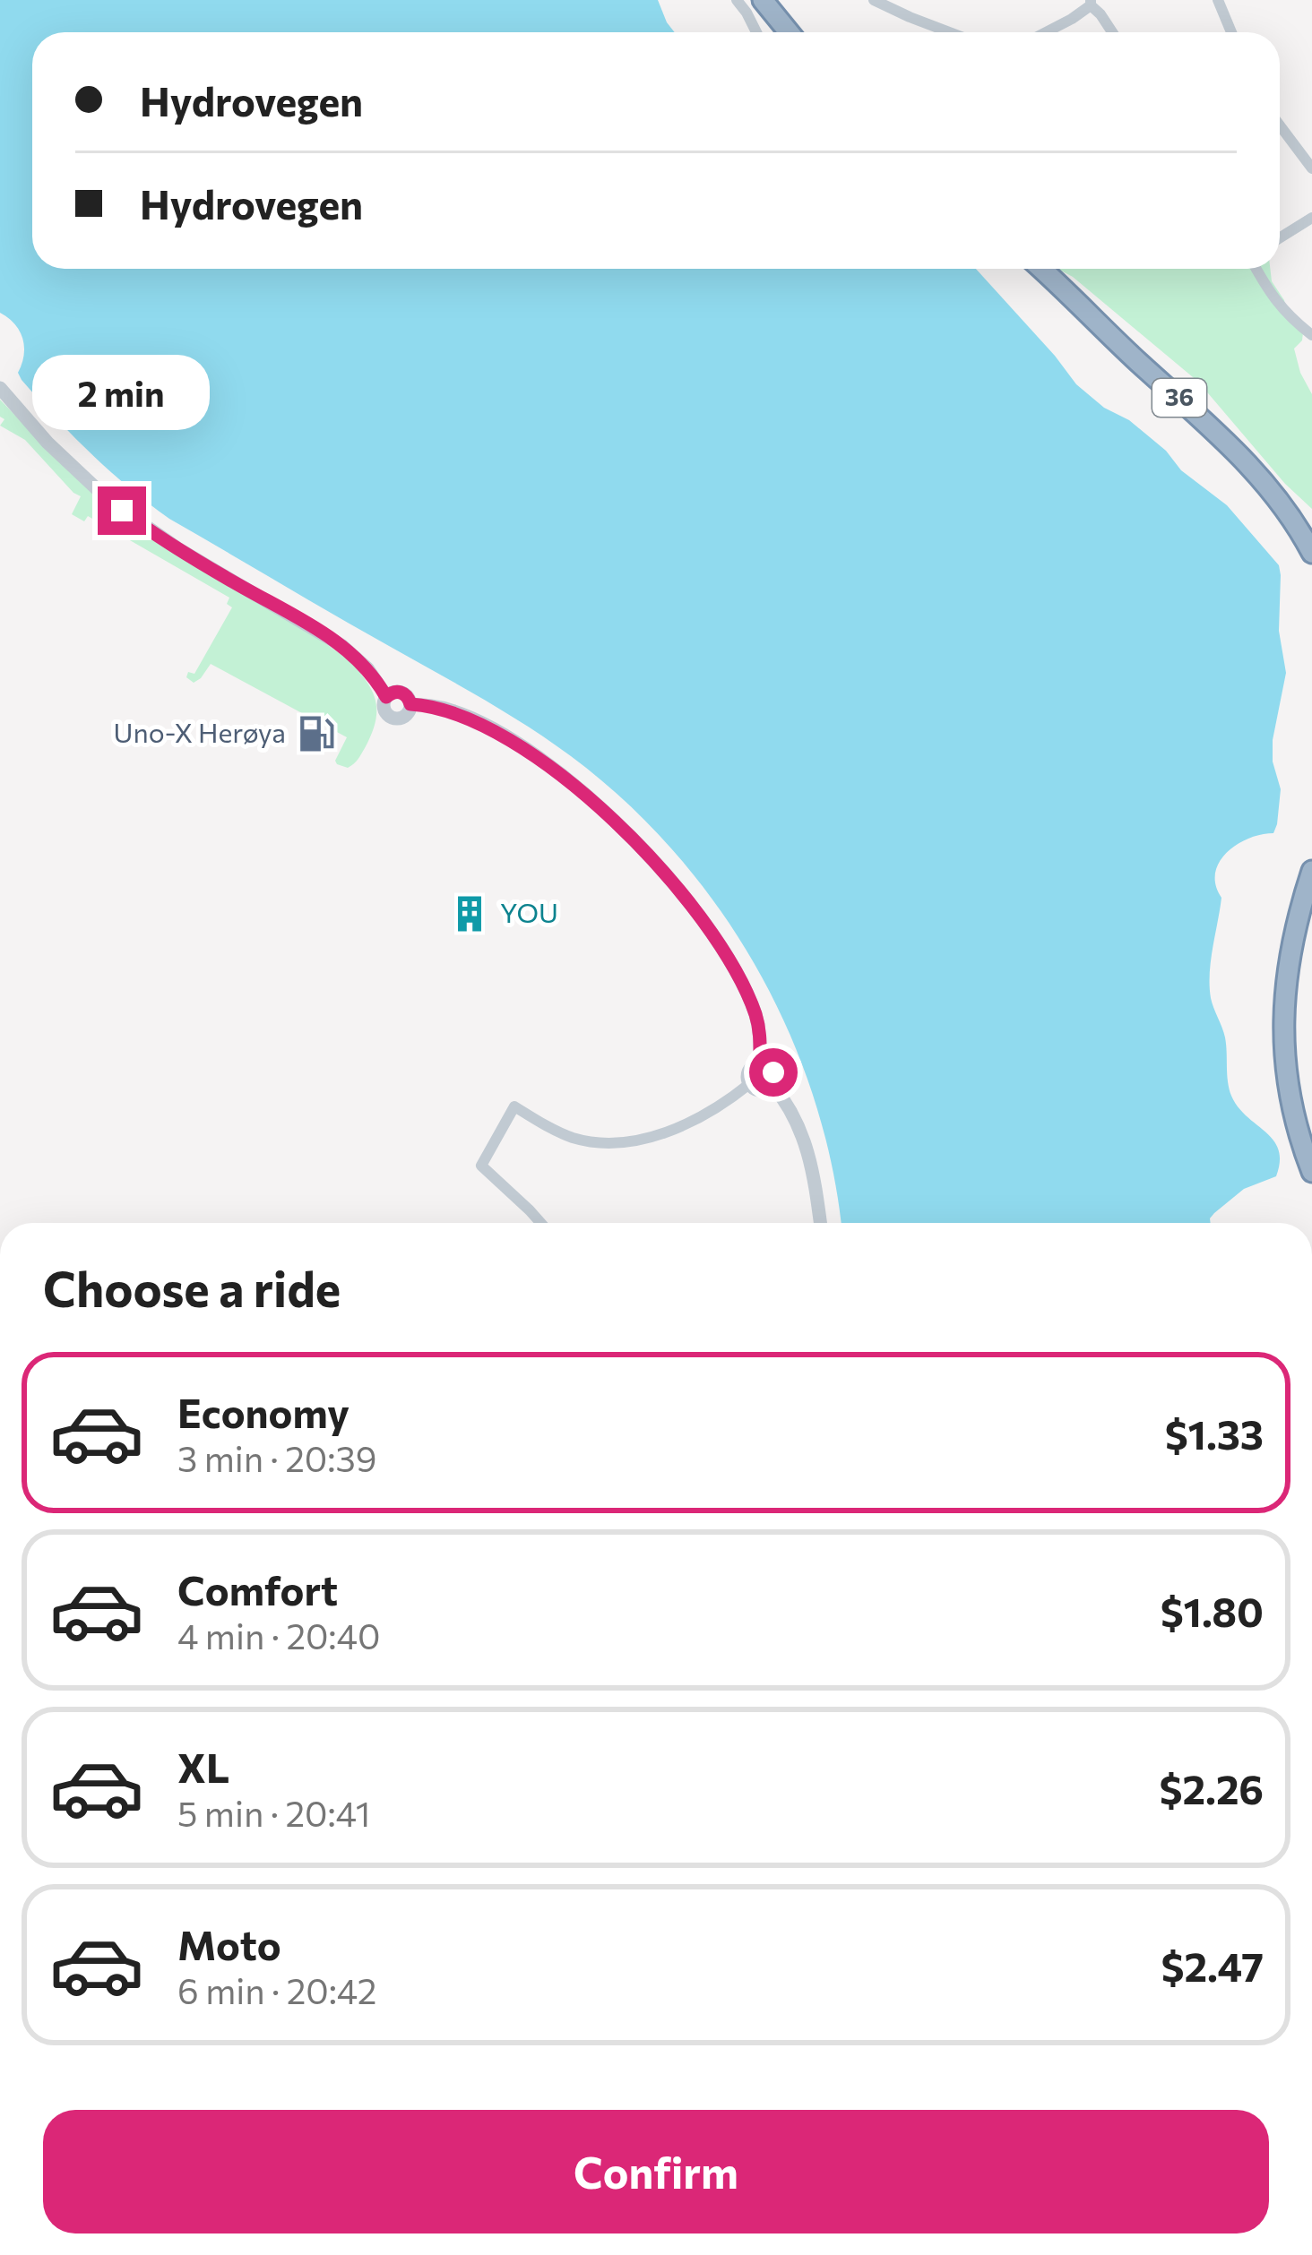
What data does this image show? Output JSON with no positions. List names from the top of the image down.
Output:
{
  "streets": {
    "highway": ["36"]
  },
  "places": {
    "fuel station": ["Uno-X Herøya"],
    "building": ["YOU"]
  },
  "page": {
    "banner": ["Hydrovegen", "Hydrovegen"],
    "bubble": "2 min",
    "heading": "Choose a ride",
    "list": [
      {
        "name": "Economy",
        "note": "3 min · 20:39",
        "value": "$1.33"
      },
      {
        "name": "Comfort",
        "note": "4 min · 20:40",
        "value": "$1.80"
      },
      {
        "name": "XL",
        "note": "5 min · 20:41",
        "value": "$2.26"
      },
      {
        "name": "Moto",
        "note": "6 min · 20:42",
        "value": "$2.47"
      }
    ],
    "buttons": "Confirm"
  }
}
